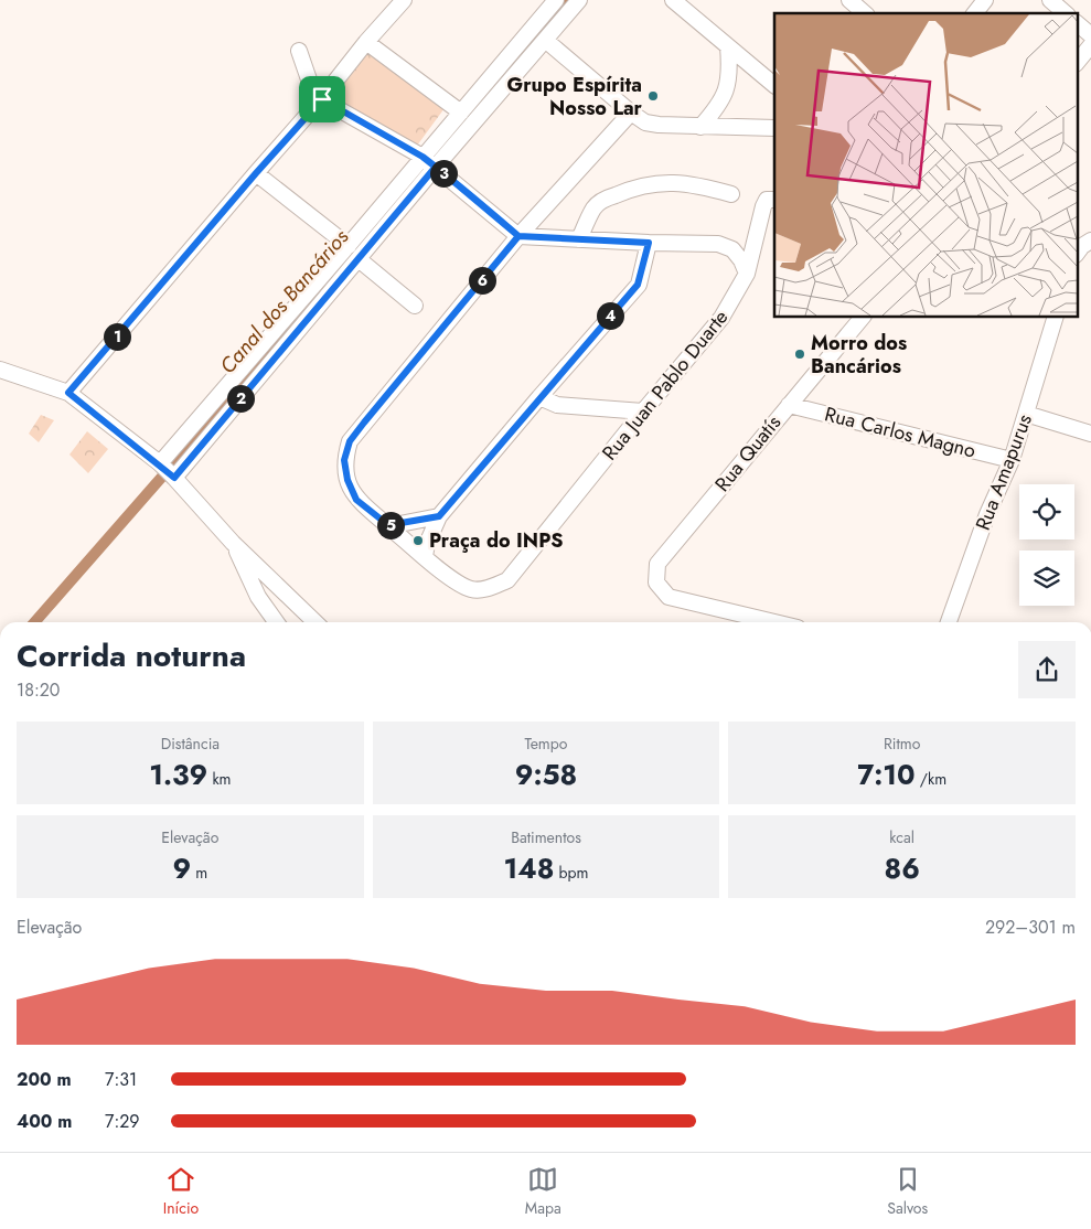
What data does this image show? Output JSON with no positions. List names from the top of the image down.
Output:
{
  "streets": {
    "street": [
      "Rua Juan Pablo Duarte",
      "Rua Carlos Magno",
      "Rua Quatís",
      "Rua Amapurus"
    ]
  },
  "crossings": [
    ["Rua Carlos Magno", "Rua Quatís"],
    ["Rua Carlos Magno", "Rua Amapurus"]
  ],
  "water": ["Canal dos Bancários"],
  "places": ["Grupo Espírita Nosso Lar", "Morro dos Bancários", "Praça do INPS"],
  "page": {
    "pins": [
      "3",
      "6",
      "4",
      "1",
      "2",
      "5"
    ],
    "heading": ["Corrida noturna", "18:20"],
    "stats": [
      ["Distância", "1.39 km"],
      ["Tempo", "9:58"],
      ["Ritmo", "7:10 /km"],
      ["Elevação", "9 m"],
      ["Batimentos", "148 bpm"],
      ["kcal", "86"]
    ],
    "chart": ["Elevação", "292–301 m"],
    "list": [
      {
        "name": "200 m",
        "note": "7:31"
      },
      {
        "name": "400 m",
        "note": "7:29"
      }
    ],
    "tabs": ["Início", "Mapa", "Salvos"]
  }
}
